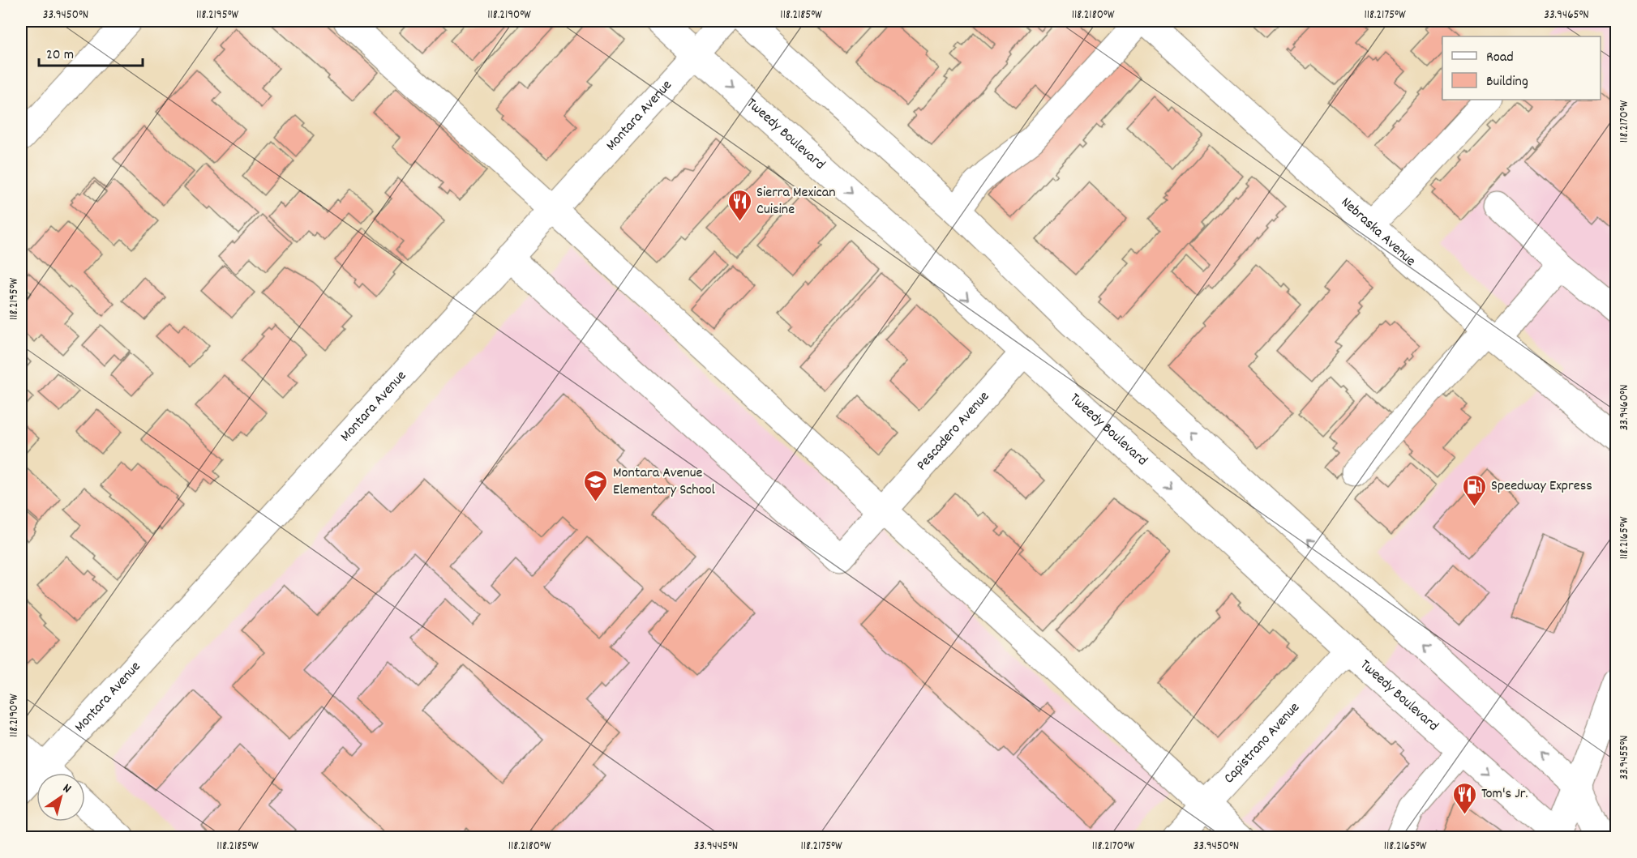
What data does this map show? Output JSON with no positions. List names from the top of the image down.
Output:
{
  "streets": {
    "main road": [
      "Montara Avenue",
      "Tweedy Boulevard",
      "Nebraska Avenue",
      "Pescadero Avenue",
      "Capistrano Avenue"
    ]
  },
  "crossings": [
    ["Montara Avenue", "Tweedy Boulevard"],
    ["Montara Avenue", "Pescadero Avenue"],
    ["Tweedy Boulevard", "Pescadero Avenue"],
    ["Tweedy Boulevard", "Capistrano Avenue"]
  ],
  "places": {
    "restaurant": ["Sierra Mexican Cuisine", "Tom's Jr."],
    "school or university": ["Montara Avenue Elementary School"],
    "fuel station": ["Speedway Express"]
  },
  "legend": ["Road", "Building"],
  "scale_bar": "20 m",
  "north": "top right",
  "coordinates": [
    "33.9450°N",
    "118.2195°W",
    "118.2190°W",
    "118.2185°W",
    "118.2180°W",
    "118.2175°W",
    "33.9465°N",
    "118.2170°W",
    "33.9460°N",
    "118.2165°W",
    "33.9455°N",
    "33.9445°N"
  ]
}
